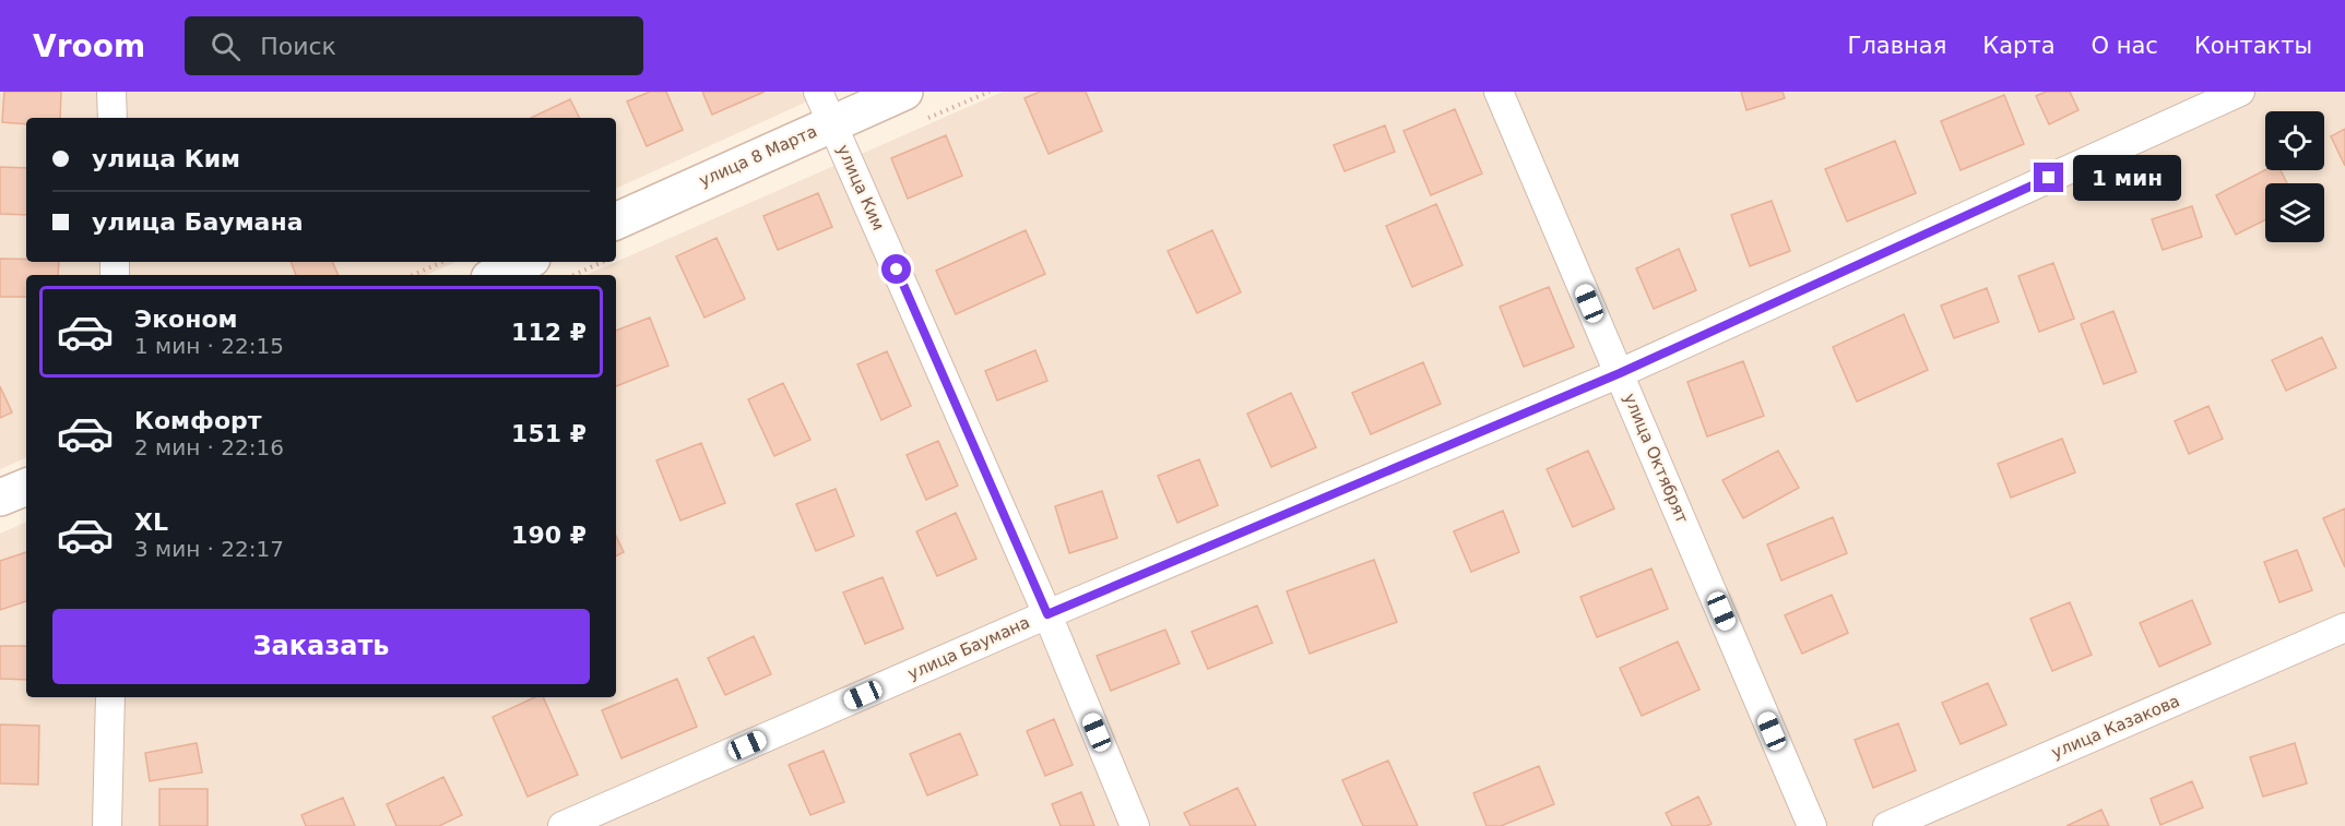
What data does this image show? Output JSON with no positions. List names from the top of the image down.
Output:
{
  "streets": {
    "main road": ["улица 8 Марта"],
    "street": [
      "улица Ким",
      "улица Октябрят",
      "улица Баумана",
      "улица Казакова"
    ]
  },
  "crossings": [
    ["улица 8 Марта", "улица Ким"],
    ["улица Ким", "улица Баумана"],
    ["улица Октябрят", "улица Баумана"]
  ],
  "page": {
    "header": "Vroom",
    "search": "Поиск",
    "nav": [
      "Главная",
      "Карта",
      "О нас",
      "Контакты"
    ],
    "banner": ["улица Ким", "улица Баумана"],
    "bubble": "1 мин",
    "list": [
      {
        "name": "Эконом",
        "note": "1 мин · 22:15",
        "value": "112 ₽"
      },
      {
        "name": "Комфорт",
        "note": "2 мин · 22:16",
        "value": "151 ₽"
      },
      {
        "name": "XL",
        "note": "3 мин · 22:17",
        "value": "190 ₽"
      }
    ],
    "buttons": "Заказать"
  }
}
